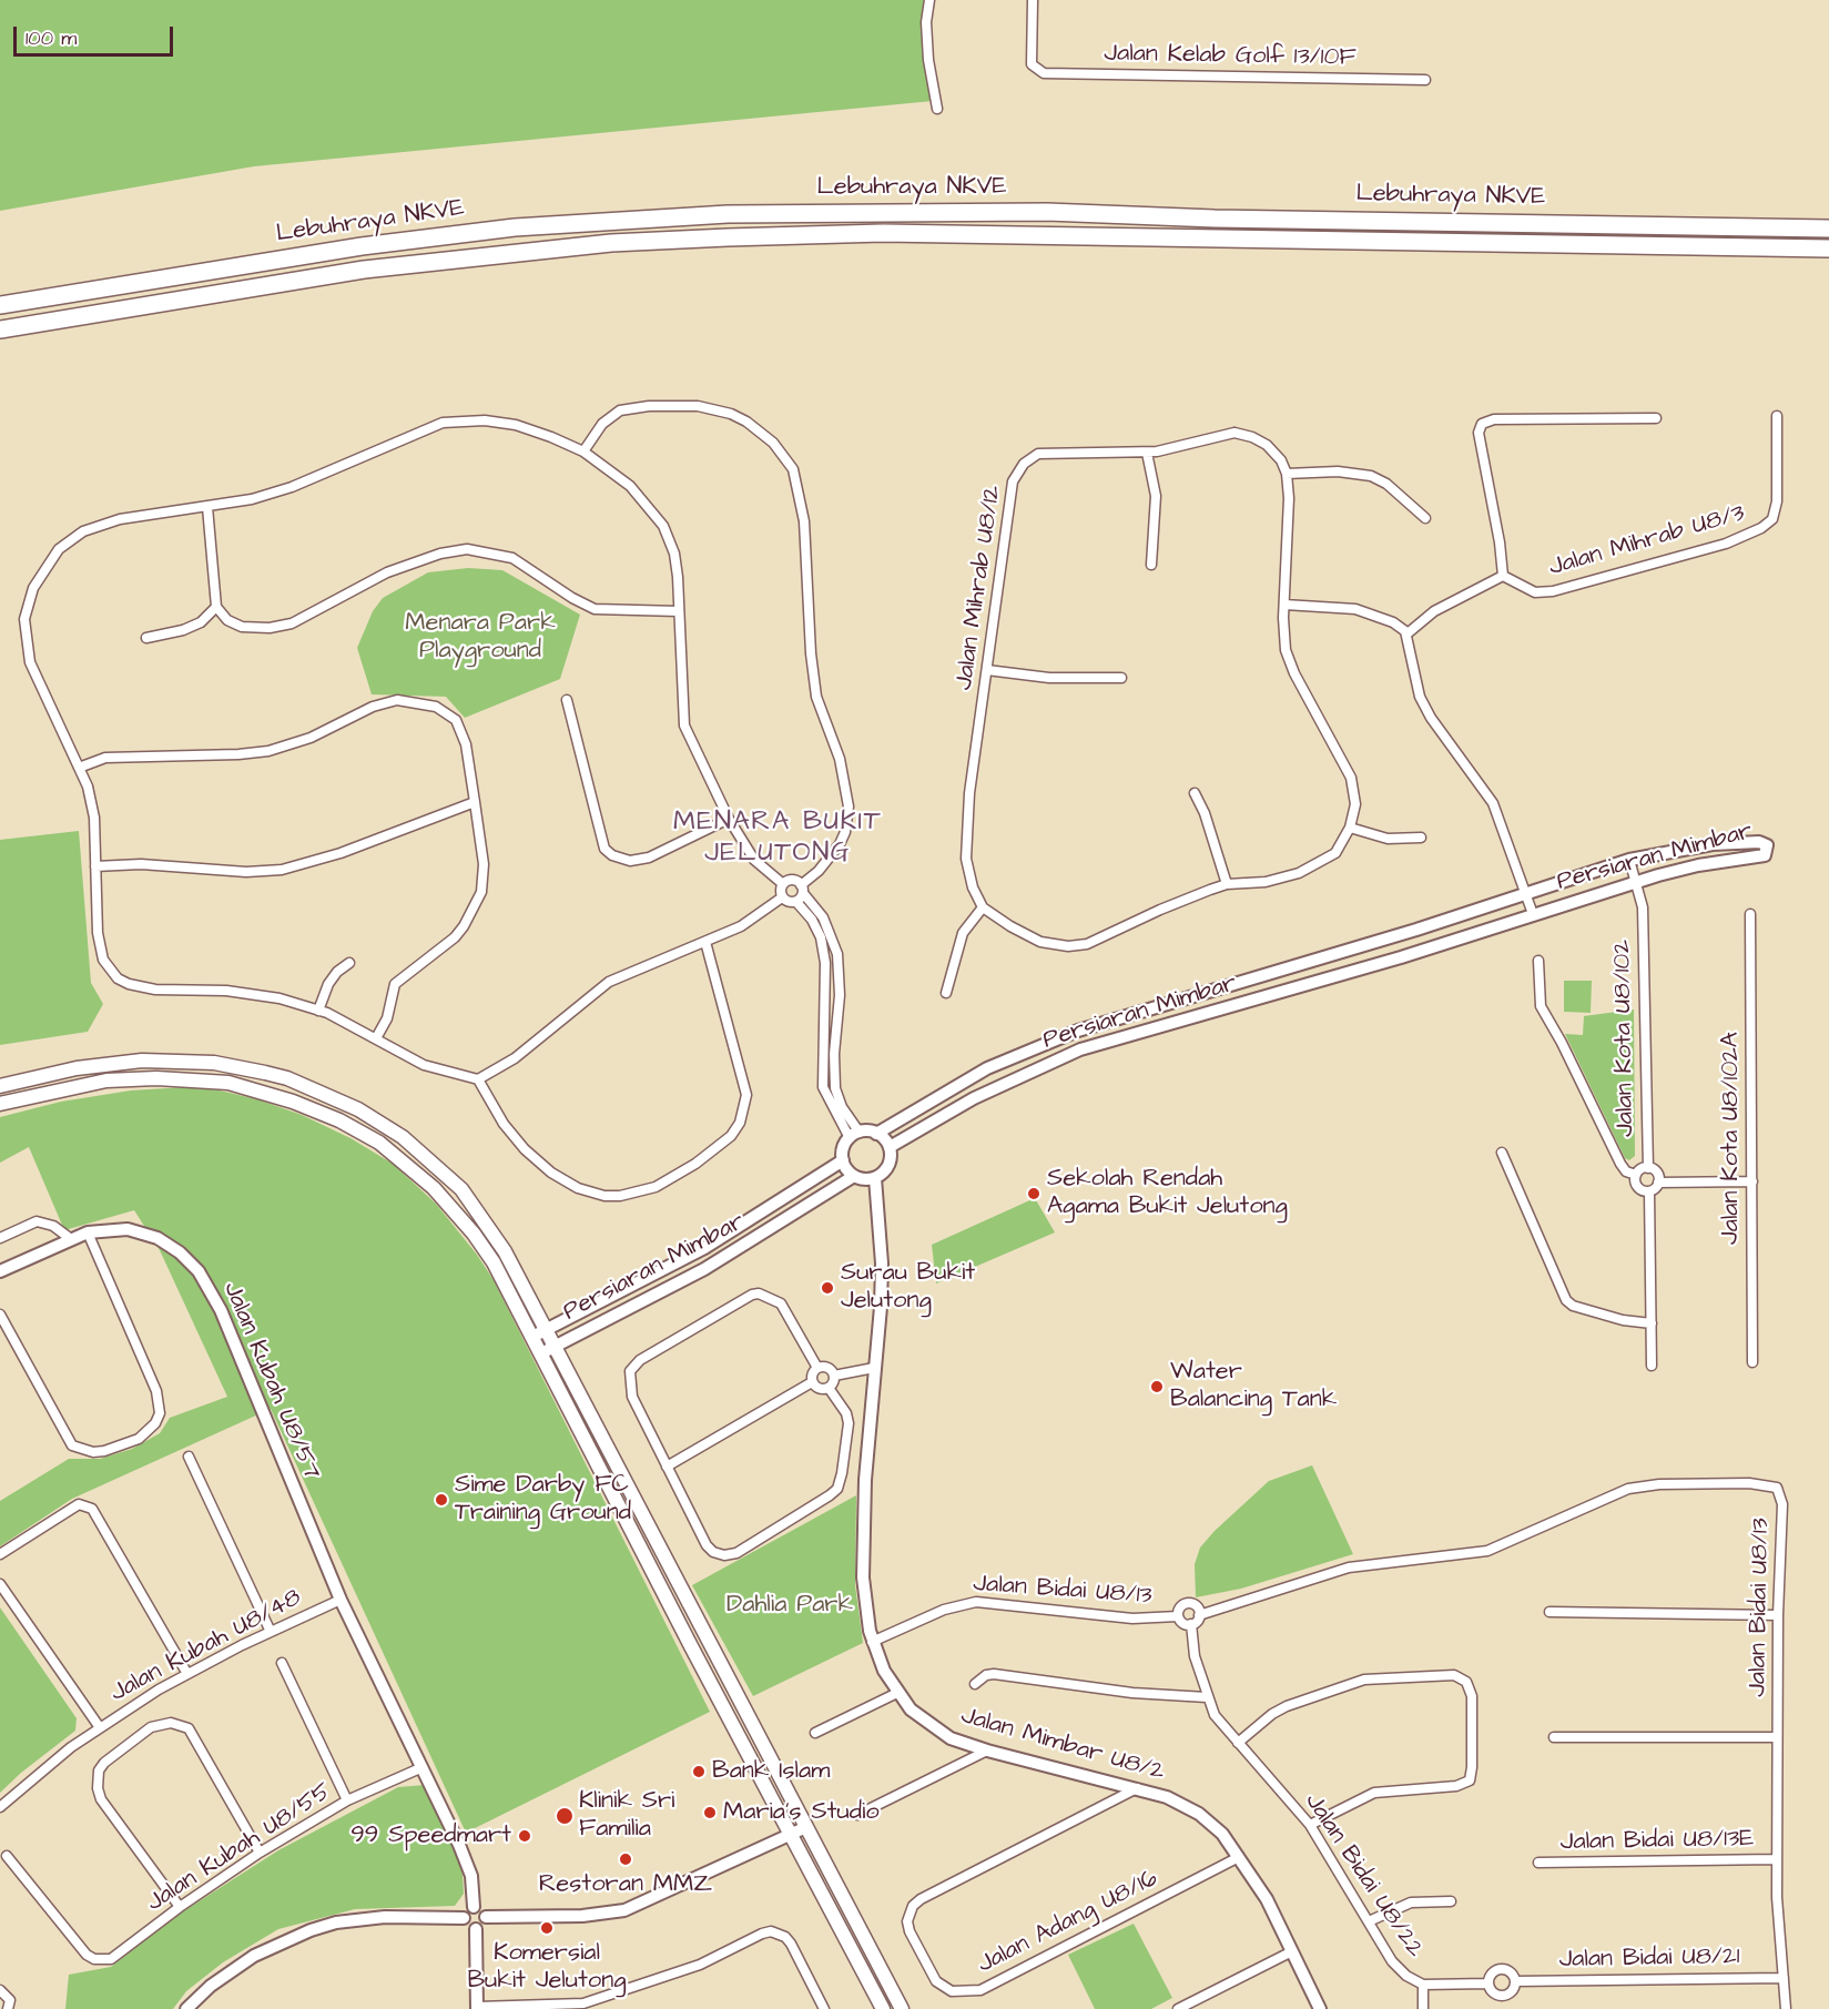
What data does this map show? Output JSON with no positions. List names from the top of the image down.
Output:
{
  "streets": {
    "highway": ["Lebuhraya NKVE"],
    "street": [
      "Jalan Kelab Golf 13/10F",
      "Jalan Mihrab U8/3",
      "Jalan Mihrab U8/12",
      "Persiaran Mimbar",
      "Jalan Kota U8/102",
      "Jalan Kota U8/102A",
      "Jalan Kubah U8/57",
      "Jalan Bidai U8/13",
      "Jalan Kubah U8/48",
      "Jalan Mimbar U8/2",
      "Jalan Bidai U8/13E",
      "Jalan Kubah U8/55",
      "Jalan Bidai U8/22",
      "Jalan Adang U8/16",
      "Jalan Bidai U8/21"
    ]
  },
  "crossings": [
    ["Persiaran Mimbar", "Jalan Kota U8/102"],
    ["Persiaran Mimbar", "Jalan Mimbar U8/2"],
    ["Jalan Kubah U8/57", "Jalan Kubah U8/48"],
    ["Jalan Kubah U8/57", "Jalan Kubah U8/55"],
    ["Jalan Bidai U8/13", "Jalan Mimbar U8/2"],
    ["Jalan Bidai U8/13", "Jalan Bidai U8/13E"],
    ["Jalan Bidai U8/13", "Jalan Bidai U8/22"],
    ["Jalan Bidai U8/13", "Jalan Bidai U8/21"],
    ["Jalan Mimbar U8/2", "Jalan Adang U8/16"],
    ["Jalan Bidai U8/22", "Jalan Bidai U8/21"]
  ],
  "districts": ["MENARA BUKIT JELUTONG"],
  "parks": ["Menara Park Playground", "Dahlia Park"],
  "places": [
    "Sekolah Rendah Agama Bukit Jelutong",
    "Surau Bukit Jelutong",
    "Water Balancing Tank",
    "Sime Darby FC Training Ground",
    "Bank Islam",
    "Maria's Studio",
    "Klinik Sri Familia",
    "99 Speedmart",
    "Restoran MMZ",
    "Komersial Bukit Jelutong"
  ],
  "scale_bar": "100 m"
}
